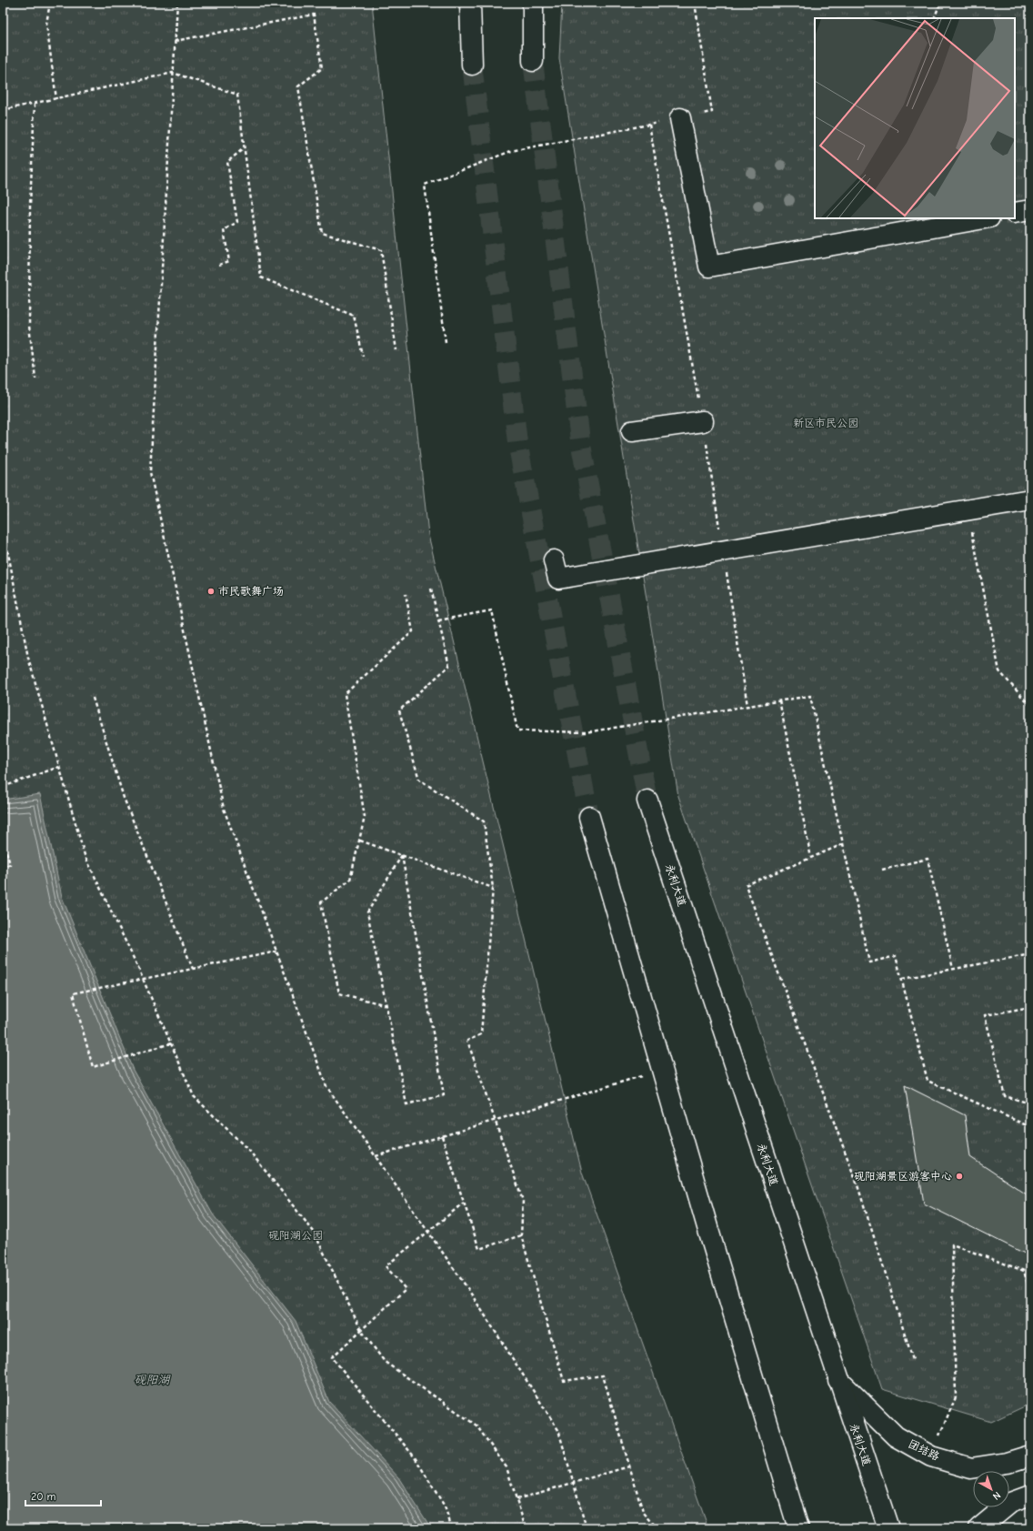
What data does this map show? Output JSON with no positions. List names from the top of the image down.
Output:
{
  "streets": {
    "main road": ["永利大道", "团结路"]
  },
  "crossings": [
    ["永利大道", "团结路"]
  ],
  "water": ["砚阳湖"],
  "parks": ["新区市民公园", "砚阳湖公园"],
  "places": ["市民歌舞广场", "砚阳湖景区游客中心"],
  "scale_bar": "20 m",
  "north": "bottom right"
}
